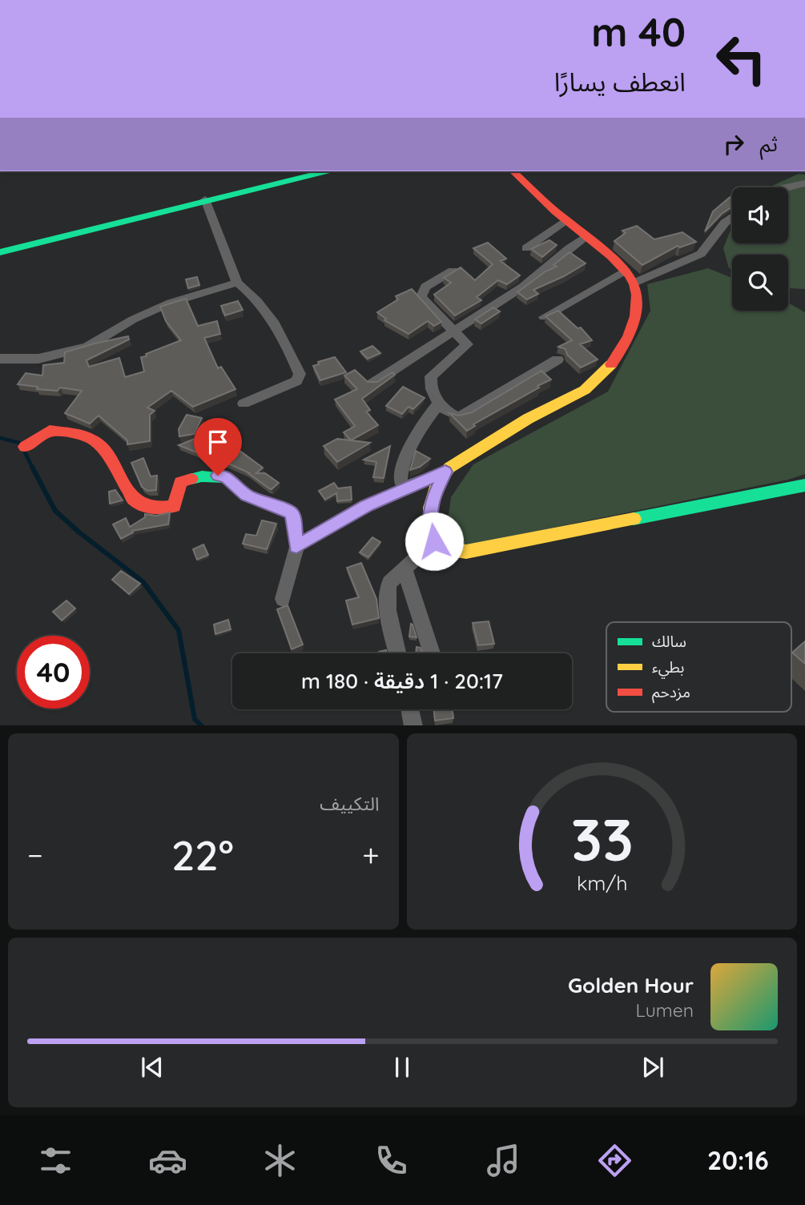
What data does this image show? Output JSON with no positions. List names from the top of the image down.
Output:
{
  "legend": ["سالك", "بطيء", "مزدحم"],
  "page": {
    "turn": ["40 m", "انعطف يسارًا"],
    "then": "ثم",
    "limit": "40",
    "trip": "20:17 · 1 دقيقة · 180 m",
    "tile": "التكييف",
    "heat": ["−", "22°", "+"],
    "song": ["Golden Hour", "Lumen"],
    "tabs": "20:16",
    "gauge": ["33", "km/h"]
  }
}
